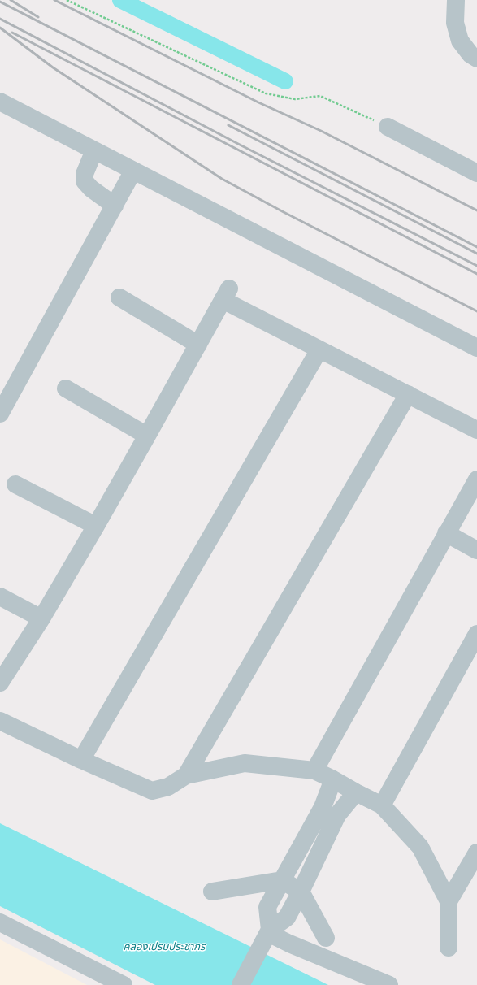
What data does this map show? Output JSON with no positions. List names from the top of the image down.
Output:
{
  "water": ["คลองเปรมประชากร"]
}
